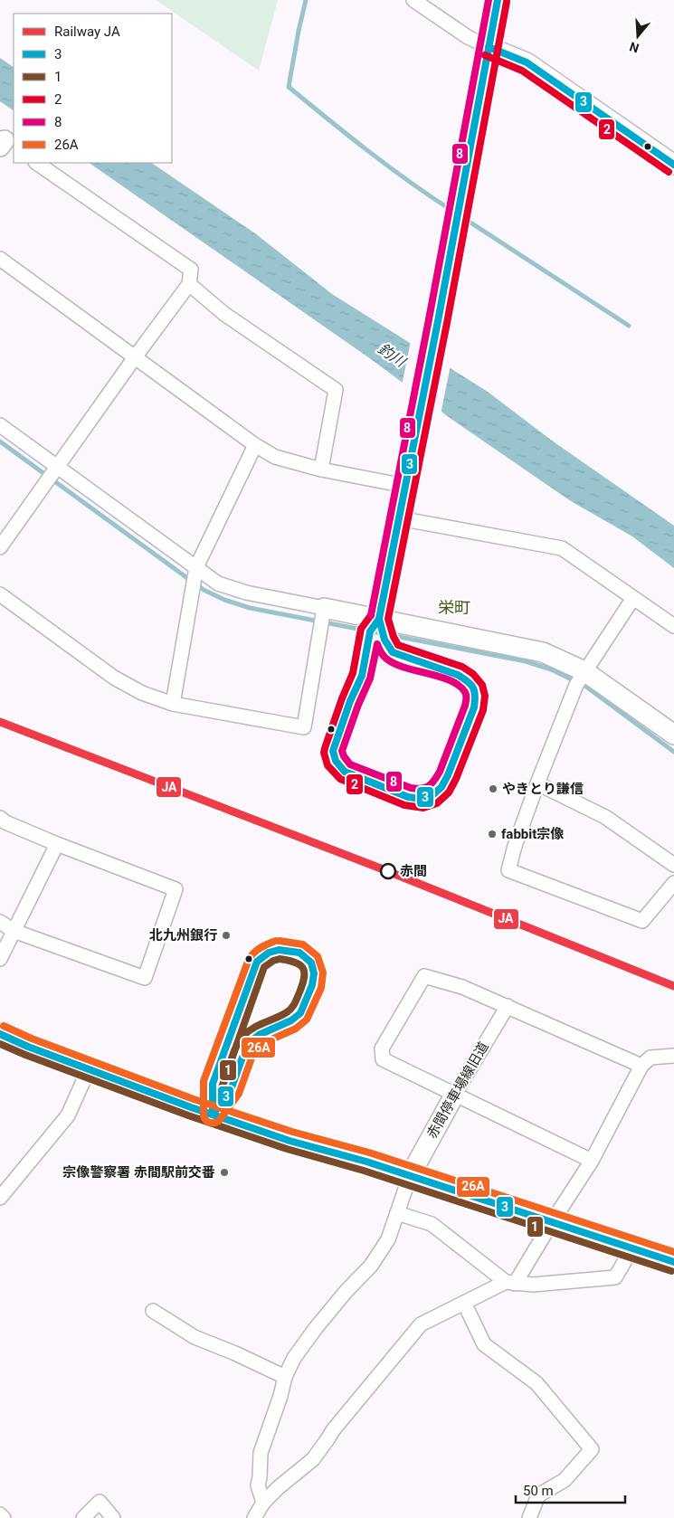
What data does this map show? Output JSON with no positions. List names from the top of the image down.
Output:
{
  "streets": {
    "street": ["赤間停車場線旧道"]
  },
  "districts": ["栄町"],
  "water": ["釣川"],
  "places": [
    "やきとり謙信",
    "fabbit宗像",
    "赤間",
    "北九州銀行",
    "宗像警察署 赤間駅前交番"
  ],
  "lines": [
    "transit line 3",
    "transit line 8",
    "transit line 2",
    "rail line JA",
    "transit line 26A",
    "transit line 1"
  ],
  "legend": [
    "Railway JA",
    "3",
    "1",
    "2",
    "8",
    "26A"
  ],
  "scale_bar": "50 m",
  "north": "bottom"
}
